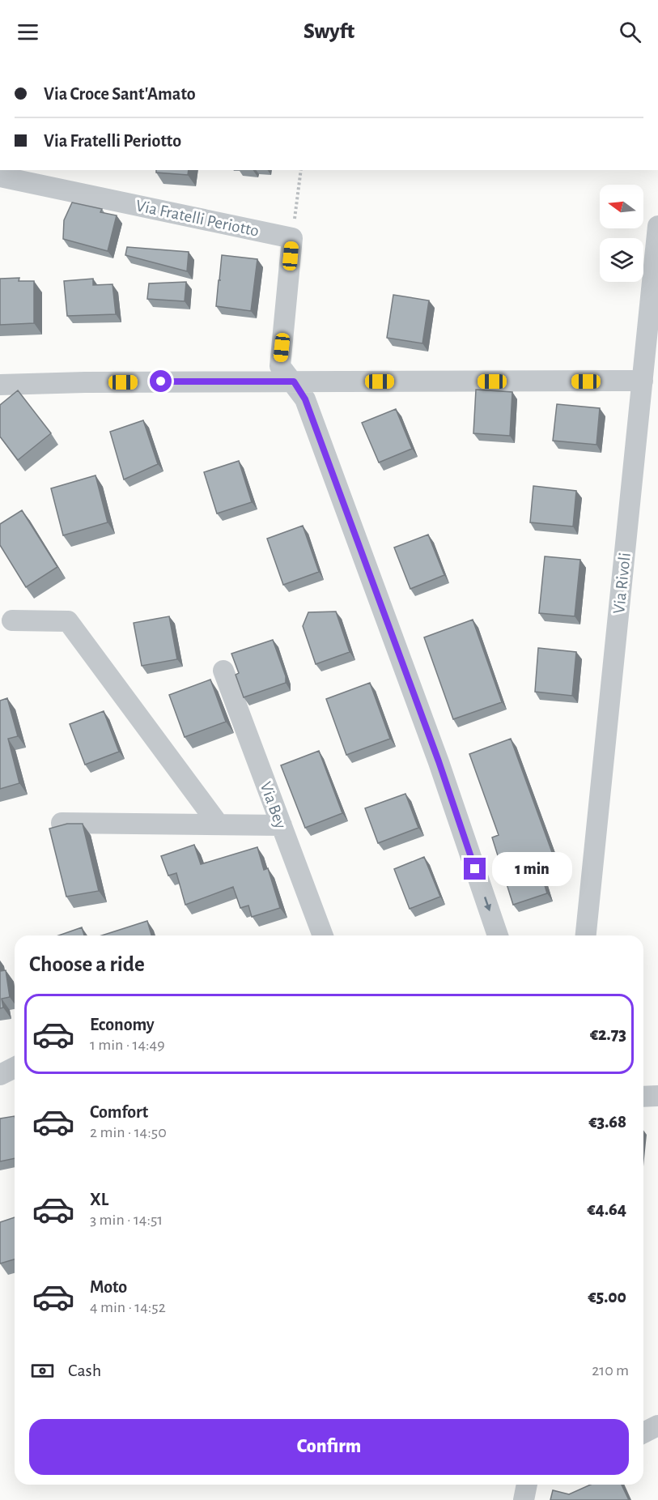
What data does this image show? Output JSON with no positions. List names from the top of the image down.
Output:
{
  "streets": {
    "street": ["Via Fratelli Periotto", "Via Rivoli", "Via Bey"]
  },
  "one_way": ["Via Fratelli Periotto"],
  "north": "left",
  "page": {
    "header": "Swyft",
    "banner": ["Via Croce Sant'Amato", "Via Fratelli Periotto"],
    "bubble": "1 min",
    "heading": "Choose a ride",
    "list": [
      {
        "name": "Economy",
        "note": "1 min · 14:49",
        "value": "€2.73"
      },
      {
        "name": "Comfort",
        "note": "2 min · 14:50",
        "value": "€3.68"
      },
      {
        "name": "XL",
        "note": "3 min · 14:51",
        "value": "€4.64"
      },
      {
        "name": "Moto",
        "note": "4 min · 14:52",
        "value": "€5.00"
      }
    ],
    "pay": ["Cash", "210 m"],
    "buttons": "Confirm"
  }
}
